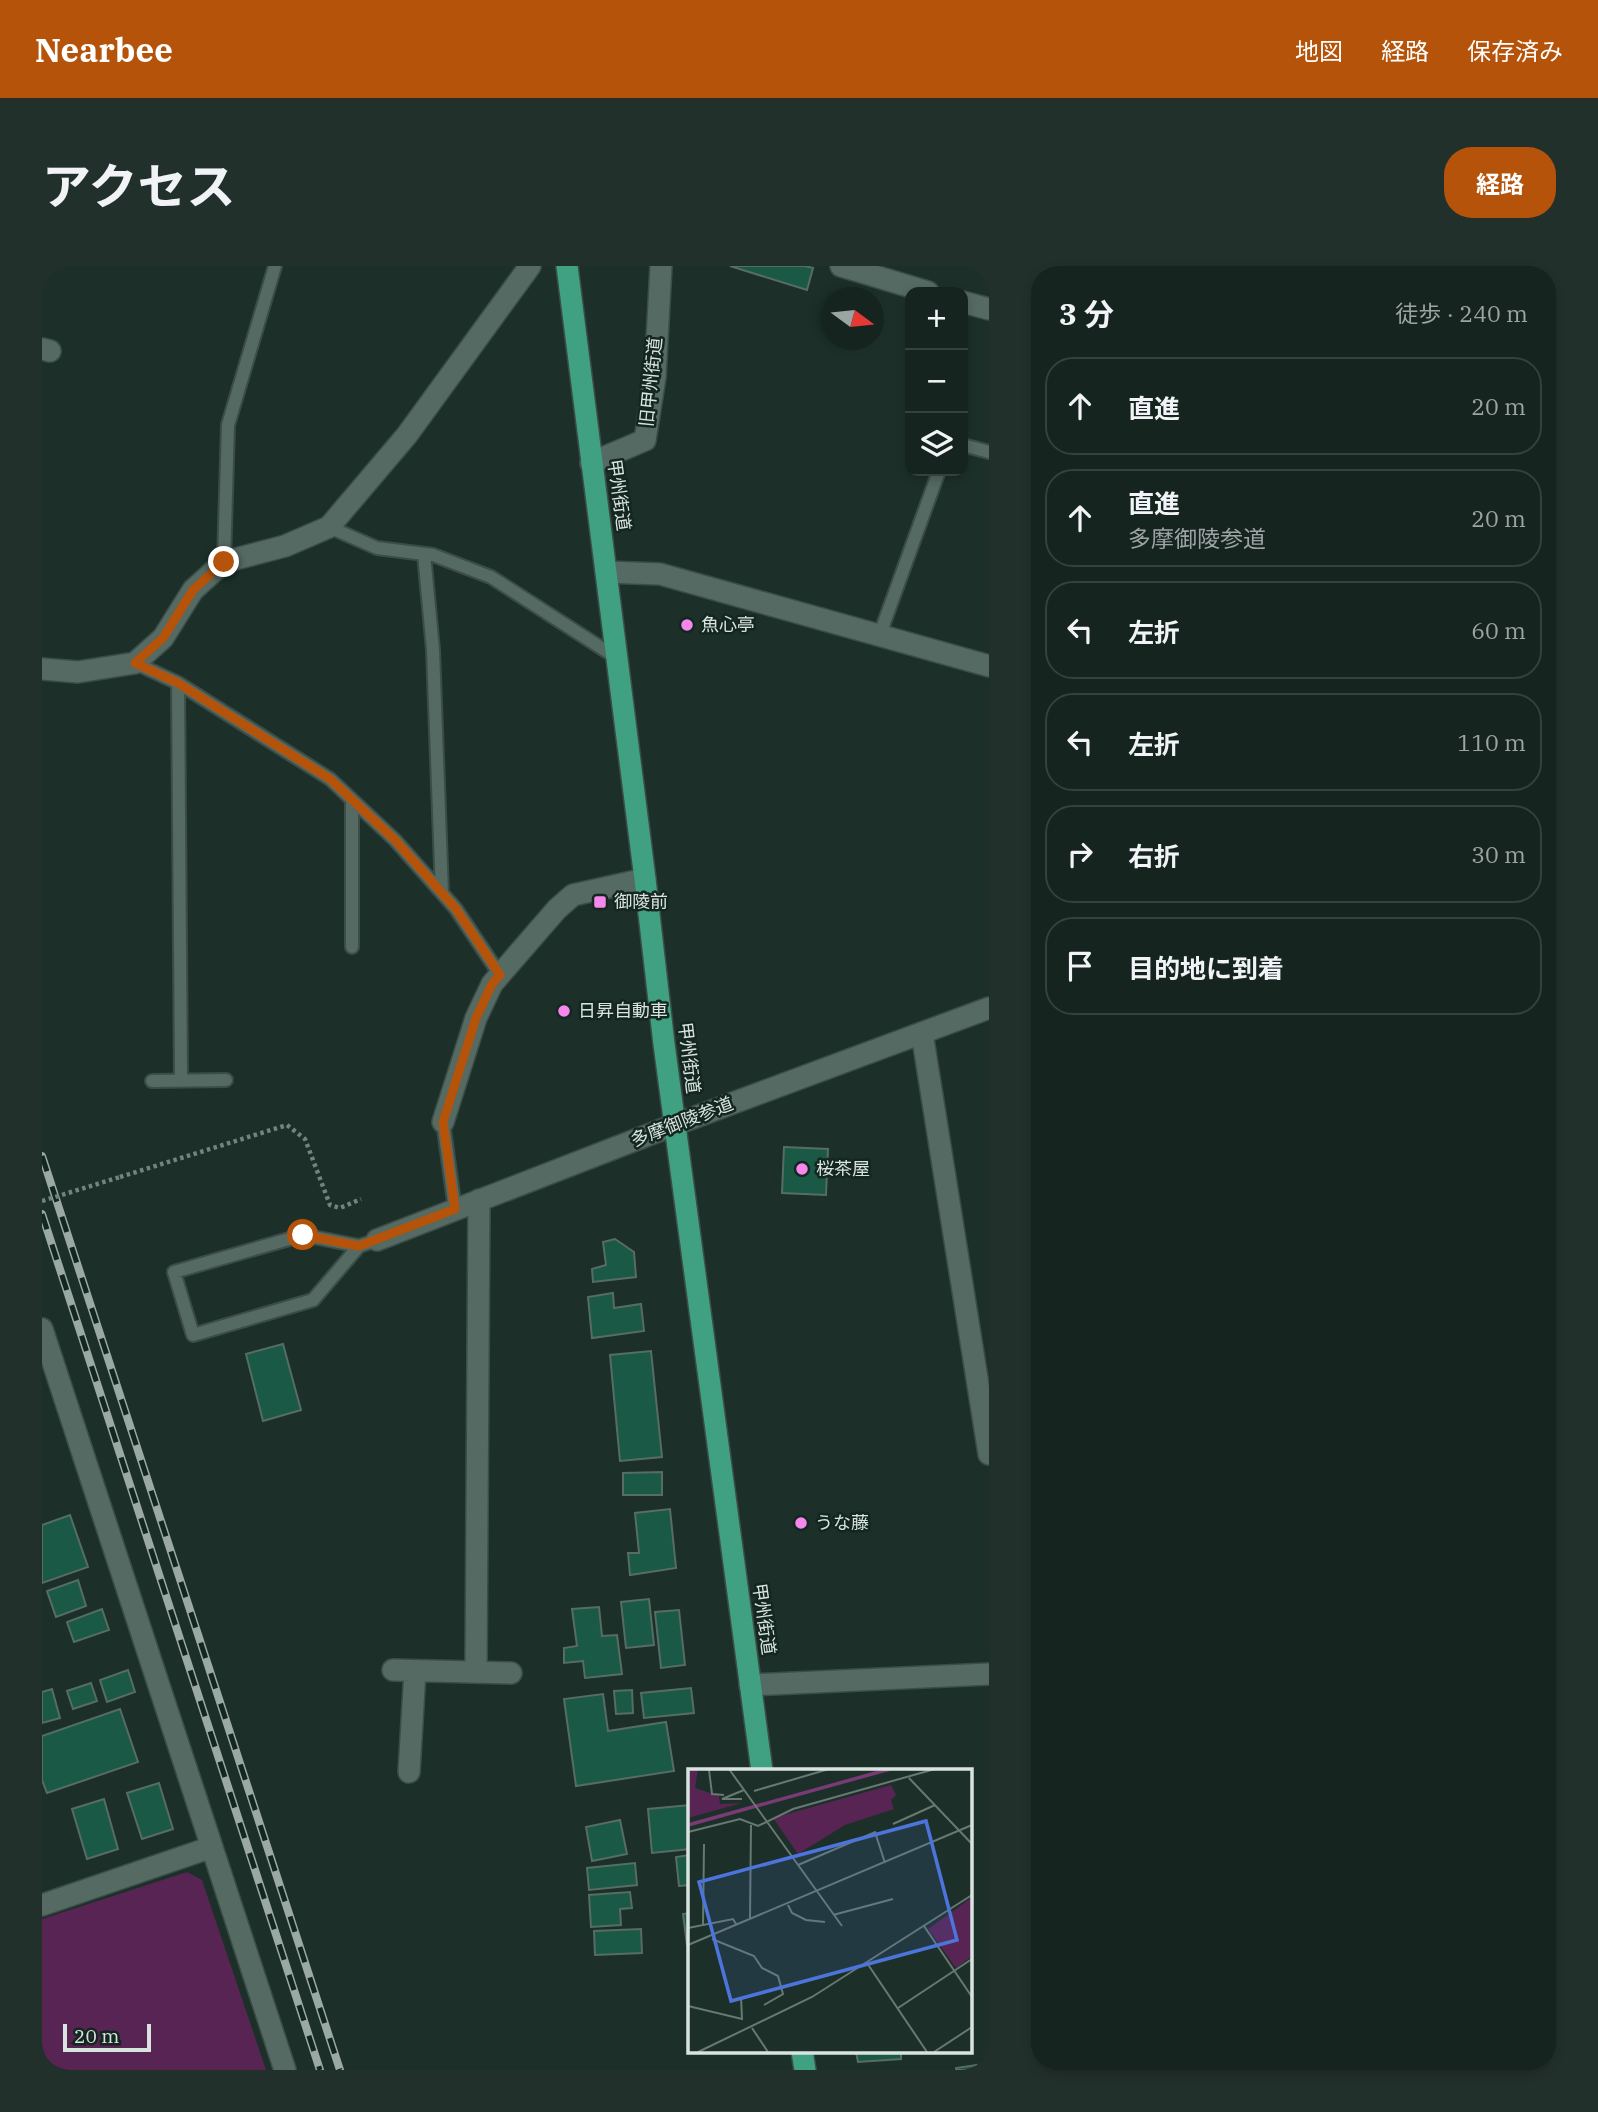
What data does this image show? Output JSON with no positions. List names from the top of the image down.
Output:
{
  "streets": {
    "highway": ["甲州街道"],
    "street": ["旧甲州街道", "多摩御陵参道"]
  },
  "crossings": [
    ["旧甲州街道", "甲州街道"],
    ["甲州街道", "多摩御陵参道"]
  ],
  "places": {
    "other": [
      "魚心亭",
      "日昇自動車",
      "桜茶屋",
      "うな藤"
    ],
    "transit": ["御陵前"]
  },
  "scale_bar": "20 m",
  "north": "right",
  "page": {
    "header": "Nearbee",
    "nav": ["地図", "経路", "保存済み"],
    "title": "アクセス",
    "buttons": "経路",
    "heading": ["3 分", "徒歩 · 240 m"],
    "map_buttons": ["+", "−"],
    "list": [
      ["直進", "20 m"],
      ["直進", "多摩御陵参道", "20 m"],
      ["左折", "60 m"],
      ["左折", "110 m"],
      ["右折", "30 m"],
      "目的地に到着"
    ],
    "scale": "20 m"
  }
}
